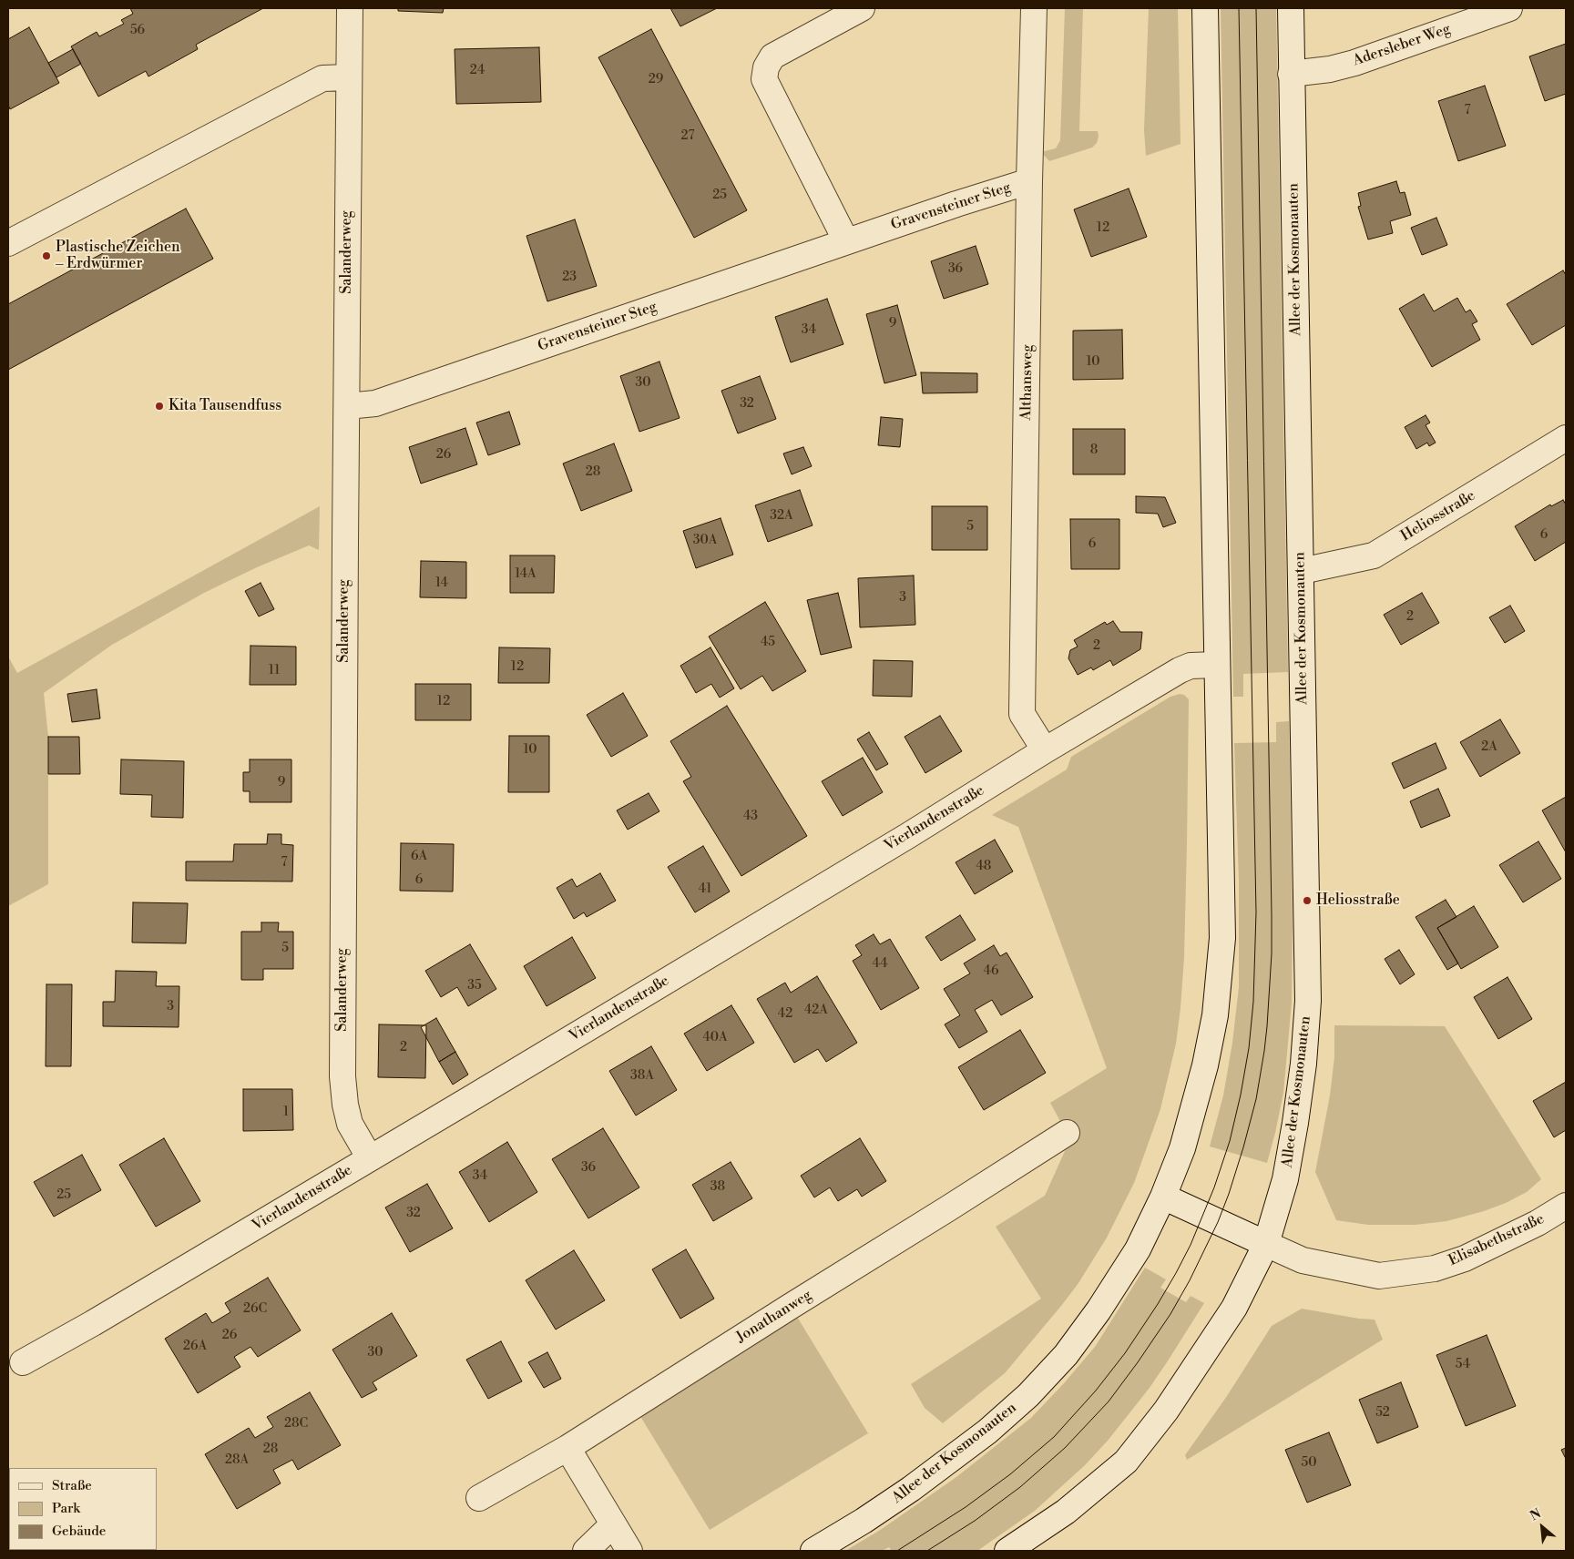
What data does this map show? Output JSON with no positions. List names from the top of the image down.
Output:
{
  "streets": {
    "street": [
      "Adersleber Weg",
      "Gravensteiner Steg",
      "Salanderweg",
      "Allee der Kosmonauten",
      "Althansweg",
      "Heliosstraße",
      "Vierlandenstraße",
      "Elisabethstraße",
      "Jonathanweg"
    ]
  },
  "crossings": [
    ["Adersleber Weg", "Allee der Kosmonauten"],
    ["Gravensteiner Steg", "Salanderweg"],
    ["Gravensteiner Steg", "Althansweg"],
    ["Salanderweg", "Vierlandenstraße"],
    ["Allee der Kosmonauten", "Heliosstraße"],
    ["Allee der Kosmonauten", "Vierlandenstraße"],
    ["Allee der Kosmonauten", "Elisabethstraße"],
    ["Althansweg", "Vierlandenstraße"]
  ],
  "places": ["Plastische Zeichen – Erdwürmer", "Kita Tausendfuss", "Heliosstraße"],
  "house_numbers": [
    "56",
    "24",
    "29",
    "7",
    "27",
    "25",
    "12",
    "36",
    "23",
    "9",
    "34",
    "10",
    "30",
    "32",
    "8",
    "26",
    "28",
    "32A",
    "5",
    "6",
    "30A",
    "6",
    "14A",
    "14",
    "3",
    "2",
    "45",
    "2",
    "12",
    "11",
    "12",
    "2A",
    "10",
    "9",
    "43",
    "6A",
    "7",
    "48",
    "6",
    "41",
    "5",
    "44",
    "46",
    "35",
    "3",
    "42A",
    "42",
    "40A",
    "2",
    "38A",
    "1",
    "36",
    "34",
    "38",
    "25",
    "32",
    "26C",
    "26",
    "26A",
    "30",
    "54",
    "52",
    "28C",
    "28",
    "28A",
    "50"
  ],
  "legend": ["Straße", "Park", "Gebäude"],
  "north": "top left"
}
